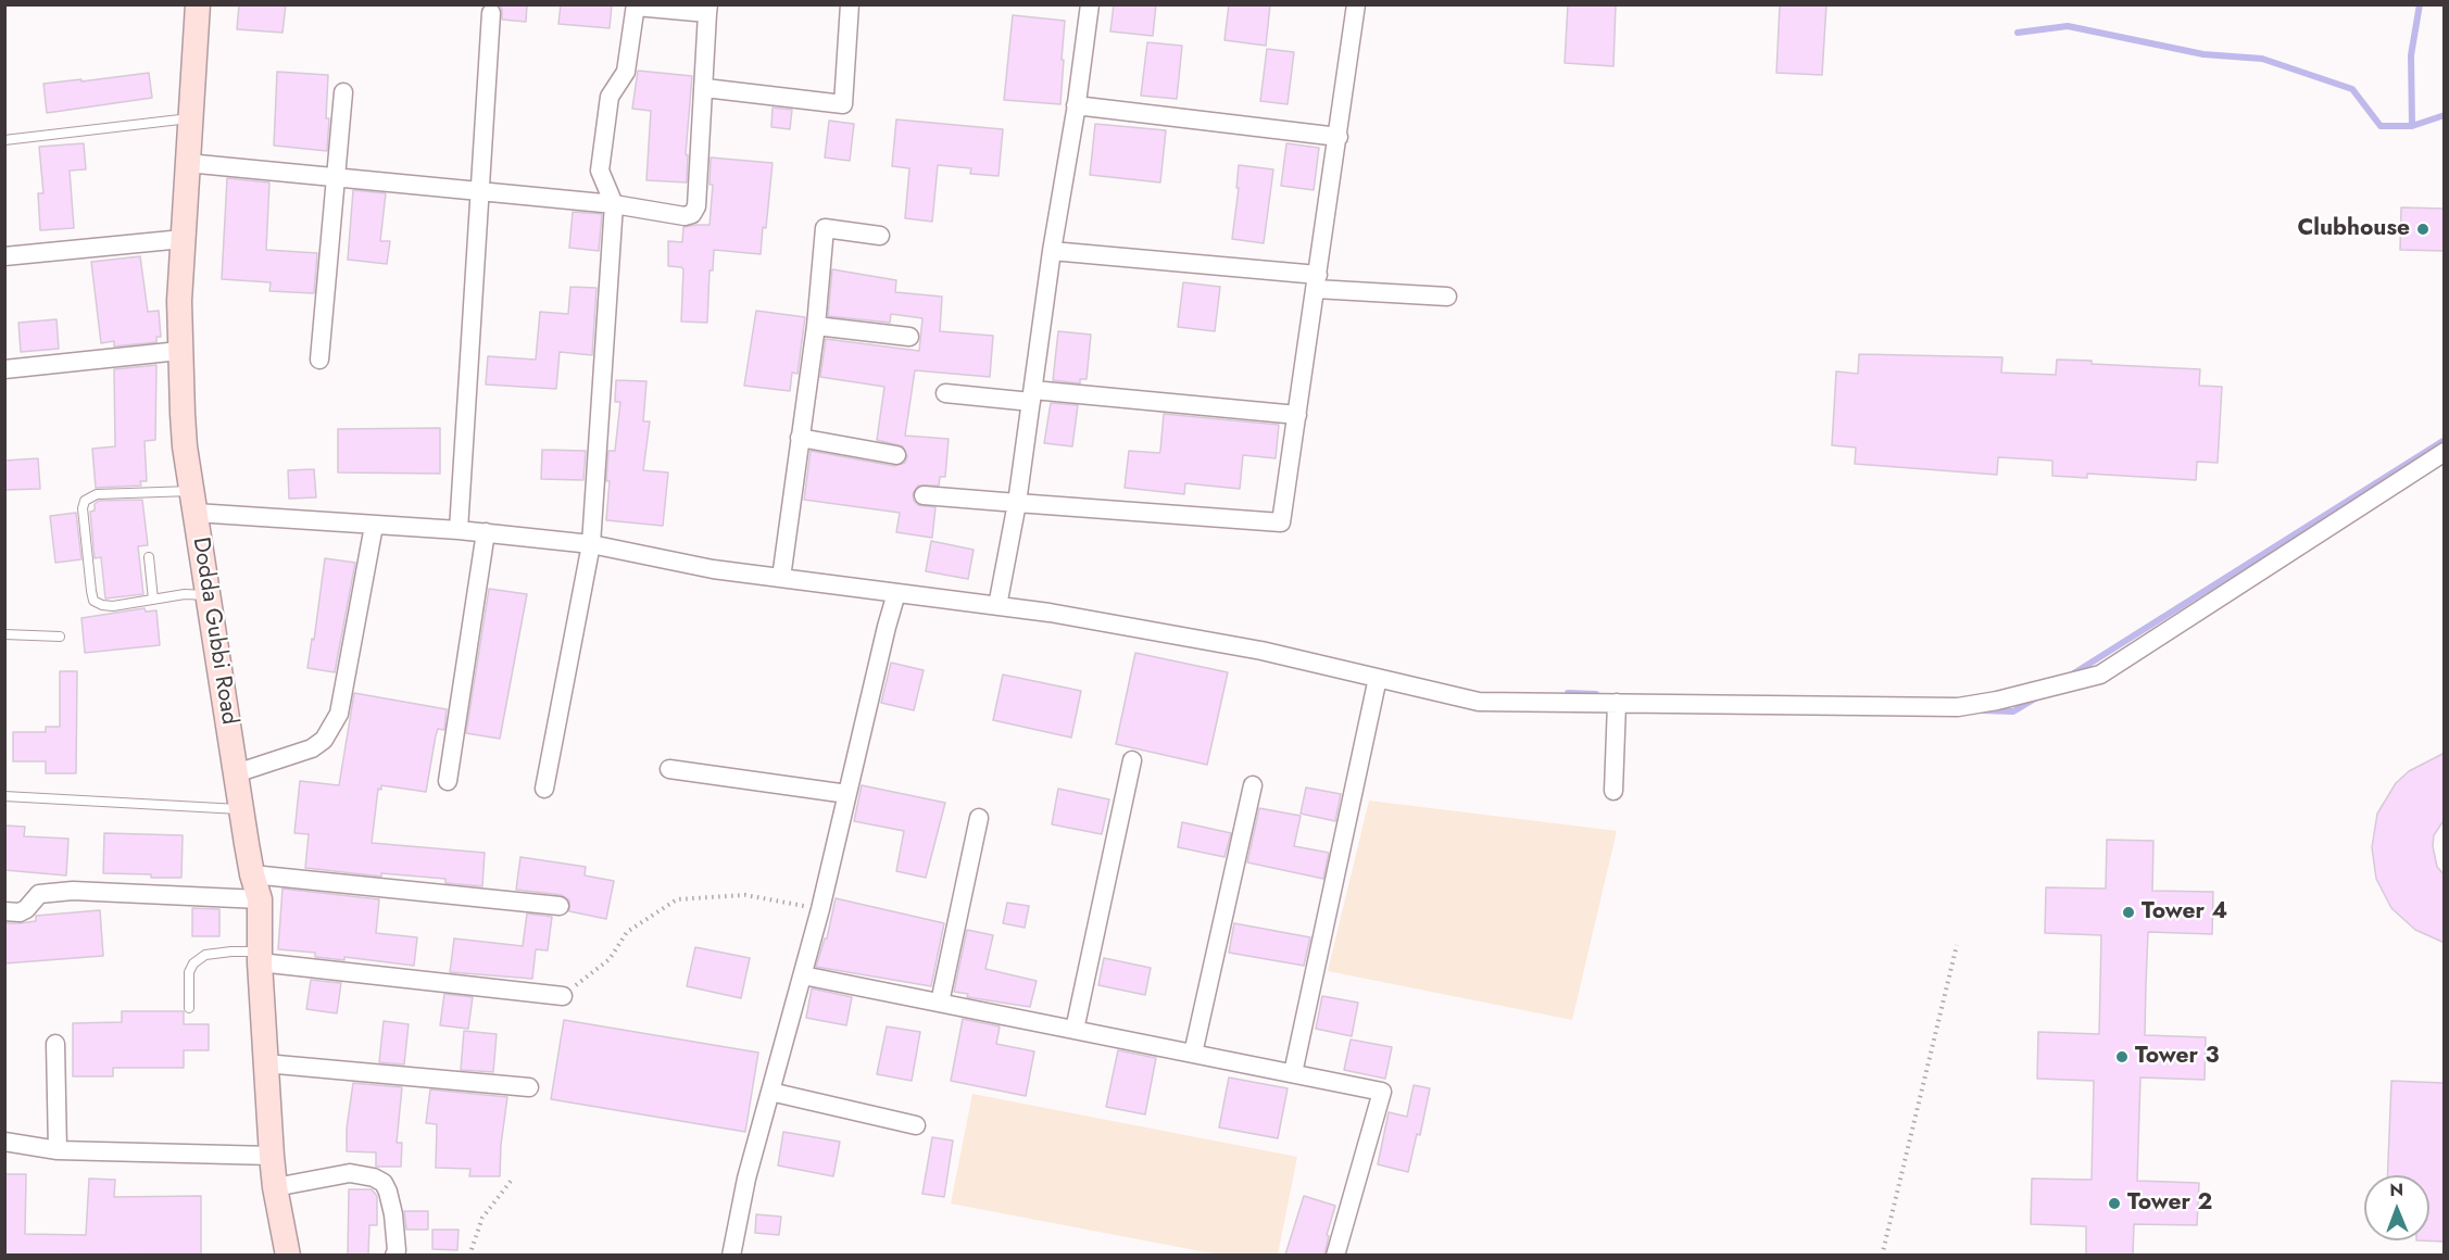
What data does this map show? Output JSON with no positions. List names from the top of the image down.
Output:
{
  "streets": {
    "main road": ["Dodda Gubbi Road"]
  },
  "places": [
    "Clubhouse",
    "Tower 4",
    "Tower 3",
    "Tower 2"
  ],
  "north": "top"
}
